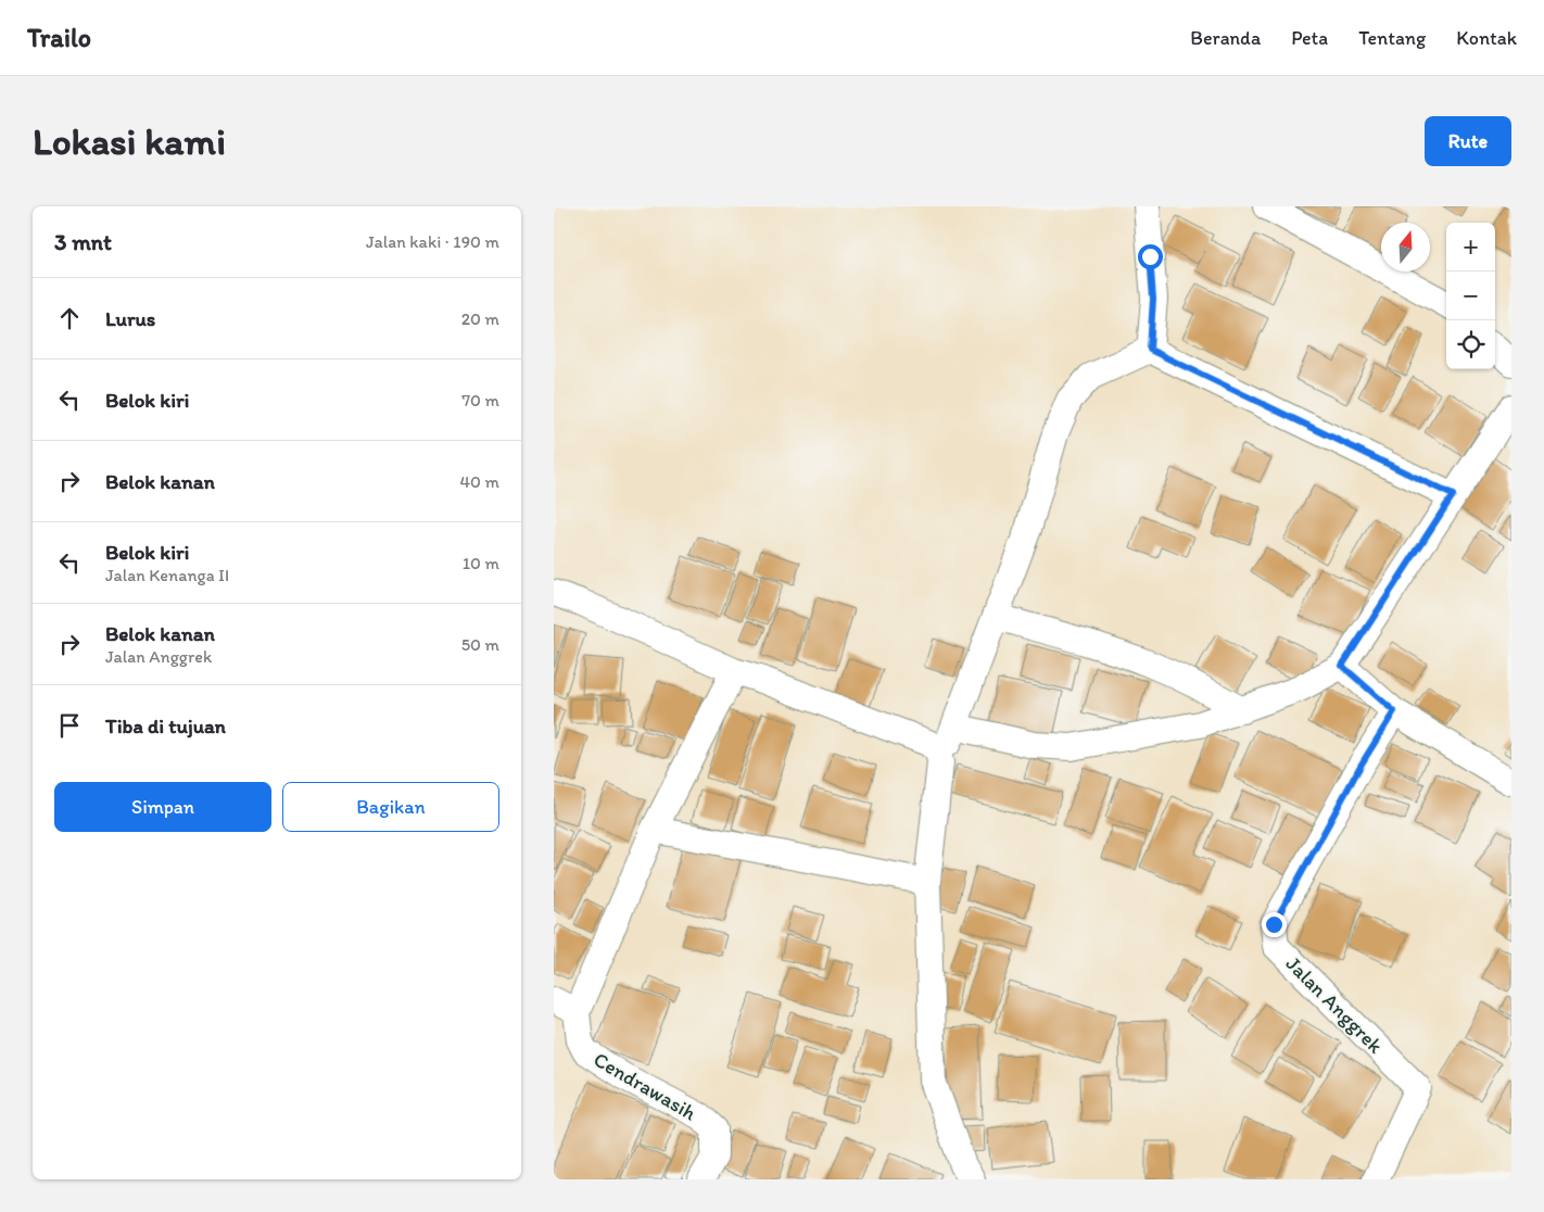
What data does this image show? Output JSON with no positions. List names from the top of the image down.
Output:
{
  "streets": {
    "street": ["Jalan Anggrek", "Cendrawasih"]
  },
  "north": "top",
  "page": {
    "header": "Trailo",
    "nav": [
      "Beranda",
      "Peta",
      "Tentang",
      "Kontak"
    ],
    "buttons": [
      "Rute",
      ["Simpan", "Bagikan"]
    ],
    "title": "Lokasi kami",
    "heading": ["3 mnt", "Jalan kaki · 190 m"],
    "map_buttons": ["+", "−"],
    "list": [
      ["Lurus", "20 m"],
      ["Belok kiri", "70 m"],
      ["Belok kanan", "40 m"],
      ["Belok kiri", "Jalan Kenanga II", "10 m"],
      ["Belok kanan", "Jalan Anggrek", "50 m"],
      "Tiba di tujuan"
    ]
  }
}
